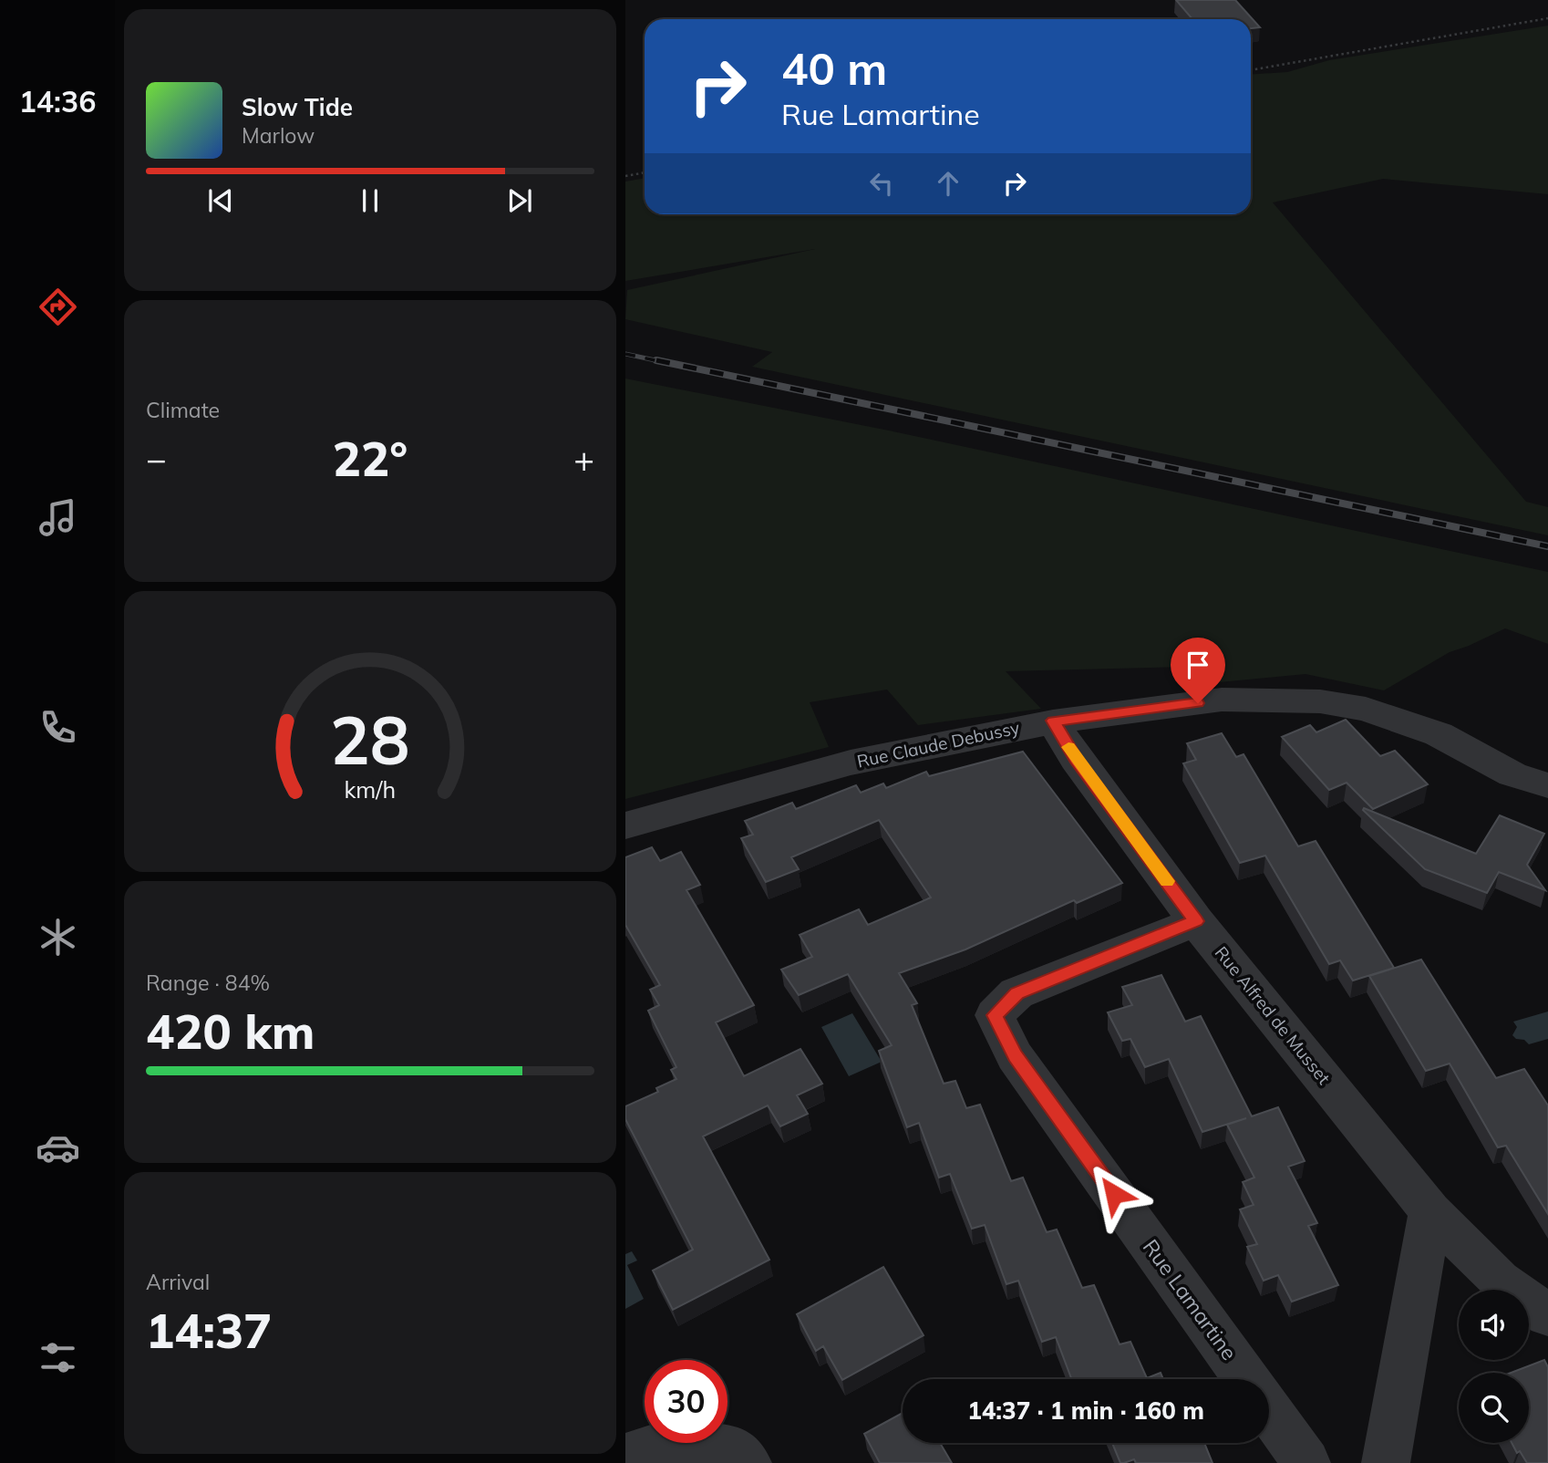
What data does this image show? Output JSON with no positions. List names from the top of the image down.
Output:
{
  "streets": {
    "street": ["Rue Claude Debussy", "Rue Alfred de Musset", "Rue Lamartine"]
  },
  "crossings": [
    ["Rue Claude Debussy", "Rue Alfred de Musset"],
    ["Rue Alfred de Musset", "Rue Lamartine"]
  ],
  "page": {
    "tabs": "14:36",
    "turn": ["40 m", "Rue Lamartine"],
    "song": ["Slow Tide", "Marlow"],
    "tile": [
      "Climate",
      ["Range · 84%", "420 km"],
      ["Arrival", "14:37"]
    ],
    "heat": ["−", "22°", "+"],
    "limit": "30",
    "trip": "14:37 · 1 min · 160 m",
    "gauge": ["28", "km/h"]
  }
}
